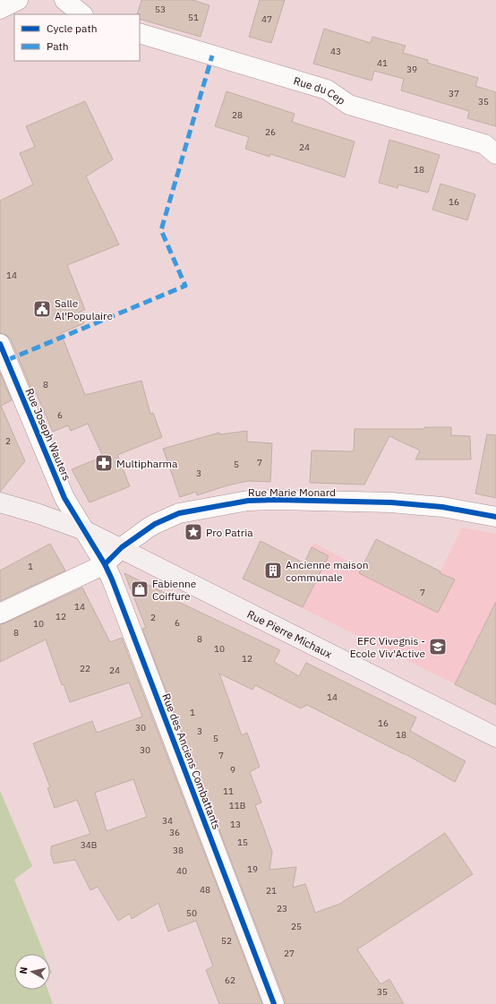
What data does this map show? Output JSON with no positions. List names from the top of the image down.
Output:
{
  "streets": {
    "main road": ["Rue Pierre Michaux"],
    "street": [
      "Rue du Cep",
      "Rue Joseph Wauters",
      "Rue Marie Monard",
      "Rue des Anciens Combattants"
    ]
  },
  "crossings": [
    ["Rue Joseph Wauters", "Rue Pierre Michaux"],
    ["Rue Joseph Wauters", "Rue des Anciens Combattants"],
    ["Rue Marie Monard", "Rue Pierre Michaux"],
    ["Rue Marie Monard", "Rue des Anciens Combattants"],
    ["Rue Pierre Michaux", "Rue des Anciens Combattants"]
  ],
  "places": {
    "public building": ["Salle Al'Populaire"],
    "pharmacy": ["Multipharma"],
    "place": ["Pro Patria"],
    "building": ["Ancienne maison communale"],
    "shop": ["Fabienne Coiffure"],
    "school or university": ["EFC Vivegnis - Ecole Viv'Active"]
  },
  "house_numbers": [
    "53",
    "51",
    "47",
    "43",
    "41",
    "39",
    "37",
    "35",
    "28",
    "26",
    "24",
    "18",
    "16",
    "14",
    "8",
    "6",
    "2",
    "7",
    "5",
    "3",
    "1",
    "7",
    "14",
    "12",
    "2",
    "6",
    "10",
    "8",
    "8",
    "10",
    "12",
    "22",
    "24",
    "14",
    "1",
    "16",
    "30",
    "3",
    "18",
    "5",
    "30",
    "7",
    "9",
    "11",
    "11B",
    "34",
    "13",
    "36",
    "15",
    "34B",
    "38",
    "19",
    "40",
    "48",
    "21",
    "23",
    "50",
    "25",
    "52",
    "27",
    "62",
    "35"
  ],
  "legend": ["Cycle path", "Path"],
  "north": "left"
}
